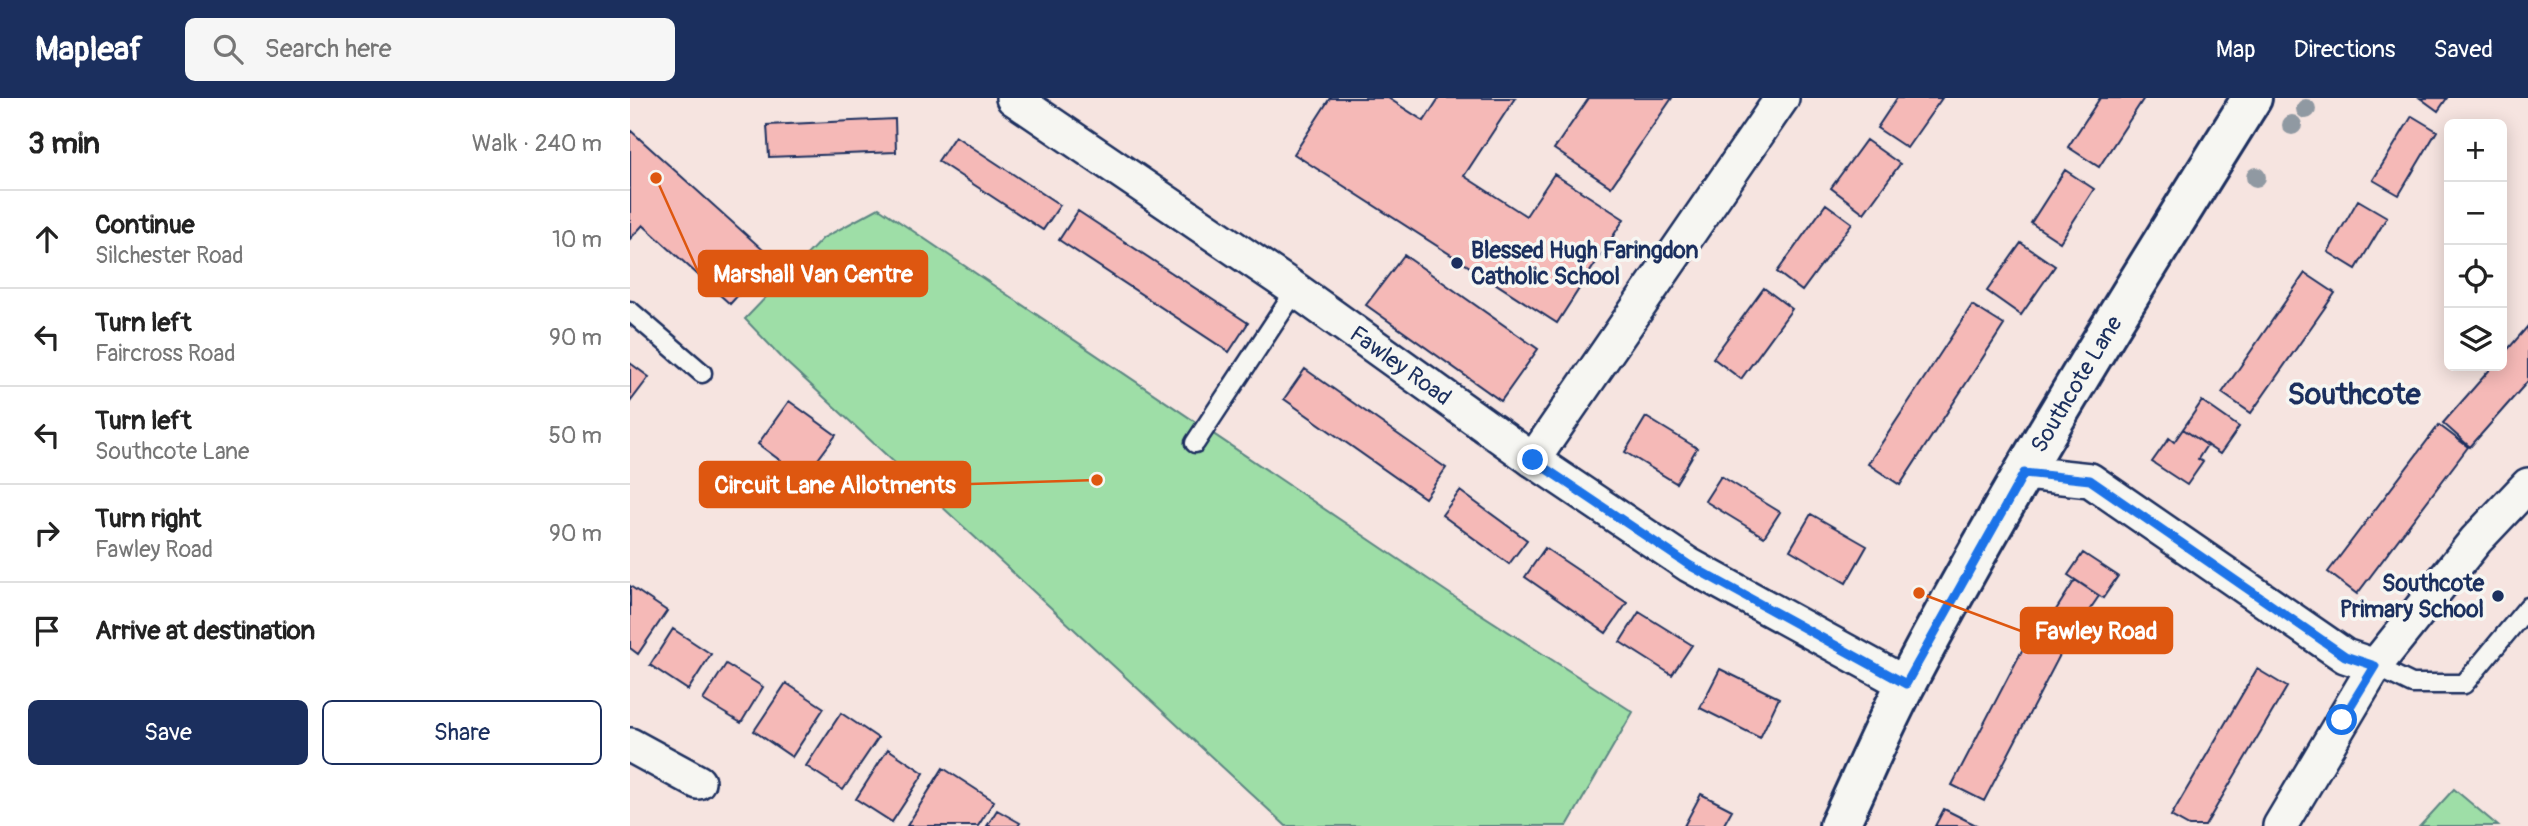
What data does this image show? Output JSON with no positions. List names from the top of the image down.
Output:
{
  "streets": {
    "street": ["Fawley Road", "Southcote Lane"]
  },
  "crossings": [
    ["Fawley Road", "Southcote Lane"]
  ],
  "districts": ["Southcote"],
  "places": [
    "Marshall Van Centre",
    "Blessed Hugh Faringdon Catholic School",
    "Circuit Lane Allotments",
    "Fawley Road",
    "Southcote Primary School"
  ],
  "page": {
    "header": "Mapleaf",
    "search": "Search here",
    "nav": ["Map", "Directions", "Saved"],
    "heading": ["3 min", "Walk · 240 m"],
    "map_buttons": ["+", "−"],
    "list": [
      ["Continue", "Silchester Road", "10 m"],
      ["Turn left", "Faircross Road", "90 m"],
      ["Turn left", "Southcote Lane", "50 m"],
      ["Turn right", "Fawley Road", "90 m"],
      "Arrive at destination"
    ],
    "buttons": ["Save", "Share"]
  }
}
